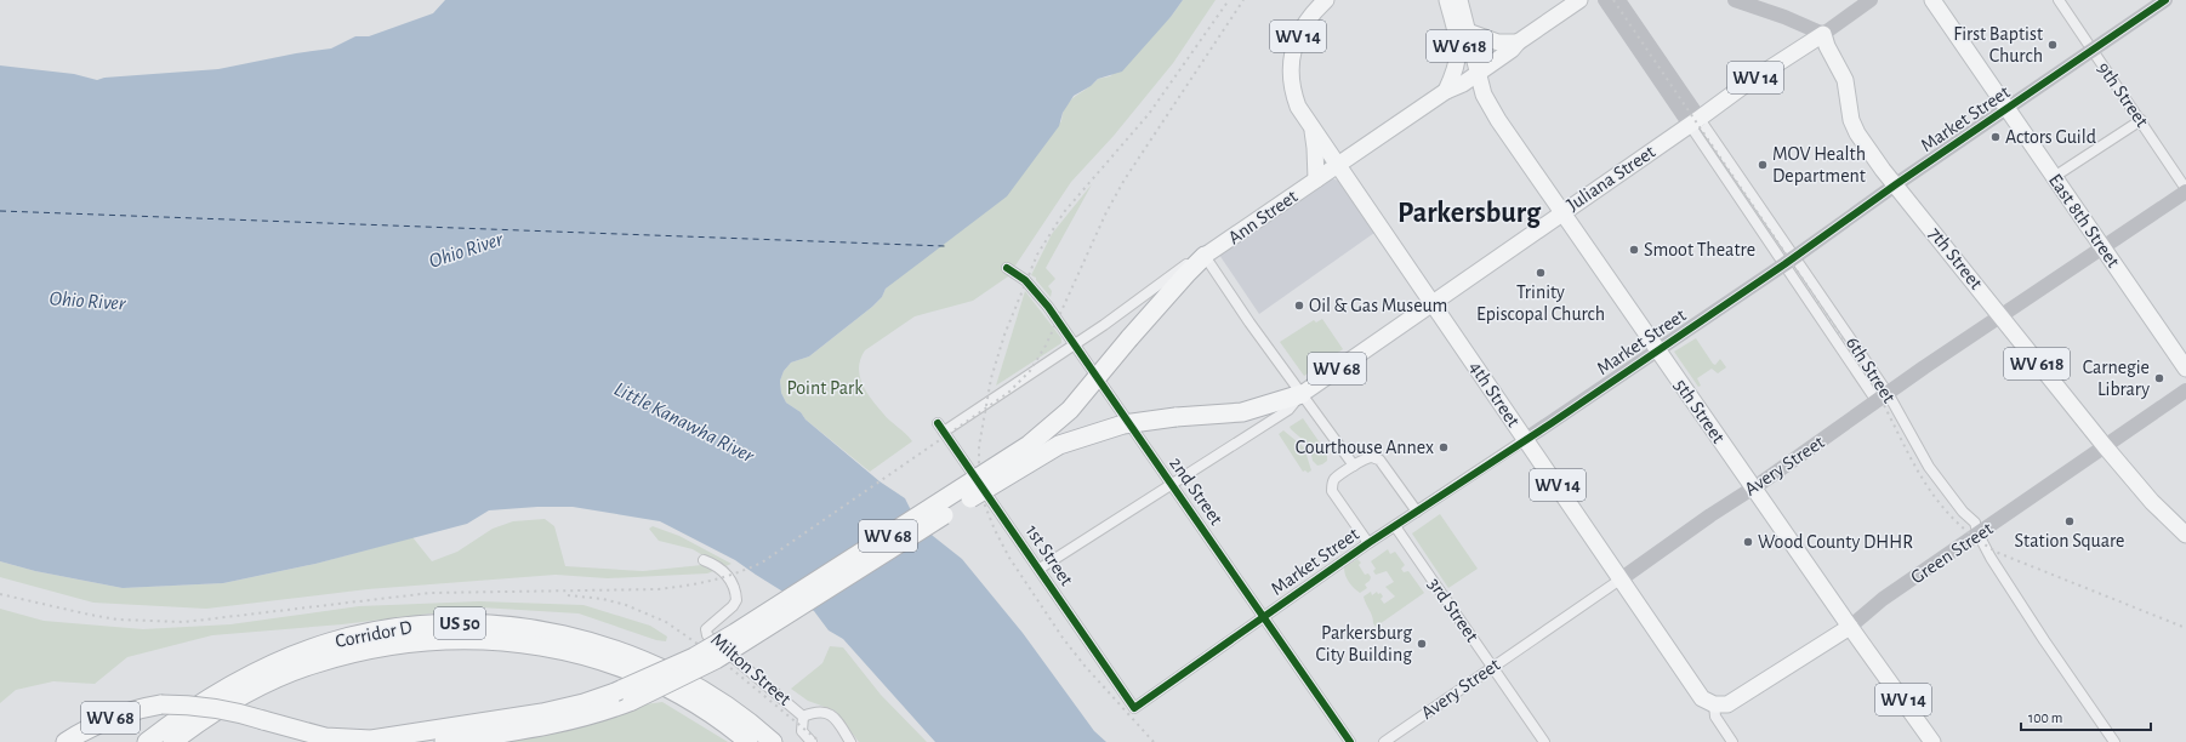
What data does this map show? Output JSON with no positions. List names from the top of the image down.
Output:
{
  "streets": {
    "highway": ["WV 68", "US 50", "Corridor D"],
    "main road": [
      "WV 14",
      "WV 618",
      "Juliana Street",
      "Ann Street",
      "East 8th Street",
      "7th Street",
      "4th Street",
      "5th Street",
      "Green Street"
    ],
    "street": [
      "9th Street",
      "Market Street",
      "6th Street",
      "Avery Street",
      "2nd Street",
      "1st Street",
      "3rd Street",
      "Milton Street"
    ]
  },
  "crossings": [
    ["WV 14", "Ann Street"],
    ["WV 14", "4th Street"],
    ["WV 618", "Ann Street"],
    ["WV 618", "5th Street"],
    ["9th Street", "Market Street"],
    ["9th Street", "Avery Street"],
    ["Market Street", "East 8th Street"],
    ["Market Street", "7th Street"],
    ["Market Street", "6th Street"],
    ["Market Street", "4th Street"],
    ["Market Street", "5th Street"],
    ["Market Street", "2nd Street"],
    ["Market Street", "1st Street"],
    ["Market Street", "3rd Street"],
    ["Juliana Street", "7th Street"],
    ["Juliana Street", "WV 68"],
    ["Juliana Street", "6th Street"],
    ["Juliana Street", "4th Street"],
    ["Juliana Street", "5th Street"],
    ["Juliana Street", "2nd Street"],
    ["Juliana Street", "1st Street"],
    ["Ann Street", "WV 68"],
    ["Ann Street", "4th Street"],
    ["Ann Street", "5th Street"],
    ["Ann Street", "2nd Street"],
    ["Ann Street", "1st Street"],
    ["East 8th Street", "Avery Street"],
    ["7th Street", "Avery Street"],
    ["7th Street", "Green Street"],
    ["6th Street", "Avery Street"],
    ["6th Street", "Green Street"],
    ["4th Street", "Avery Street"],
    ["4th Street", "Green Street"],
    ["5th Street", "Avery Street"],
    ["5th Street", "Green Street"],
    ["Avery Street", "3rd Street"]
  ],
  "districts": ["Parkersburg"],
  "water": ["Ohio River", "Little Kanawha River"],
  "parks": ["Point Park"],
  "places": [
    "First Baptist Church",
    "Actors Guild",
    "MOV Health Department",
    "Smoot Theatre",
    "Trinity Episcopal Church",
    "Oil & Gas Museum",
    "Carnegie Library",
    "Courthouse Annex",
    "Station Square",
    "Wood County DHHR",
    "Parkersburg City Building"
  ],
  "scale_bar": "100 m"
}
